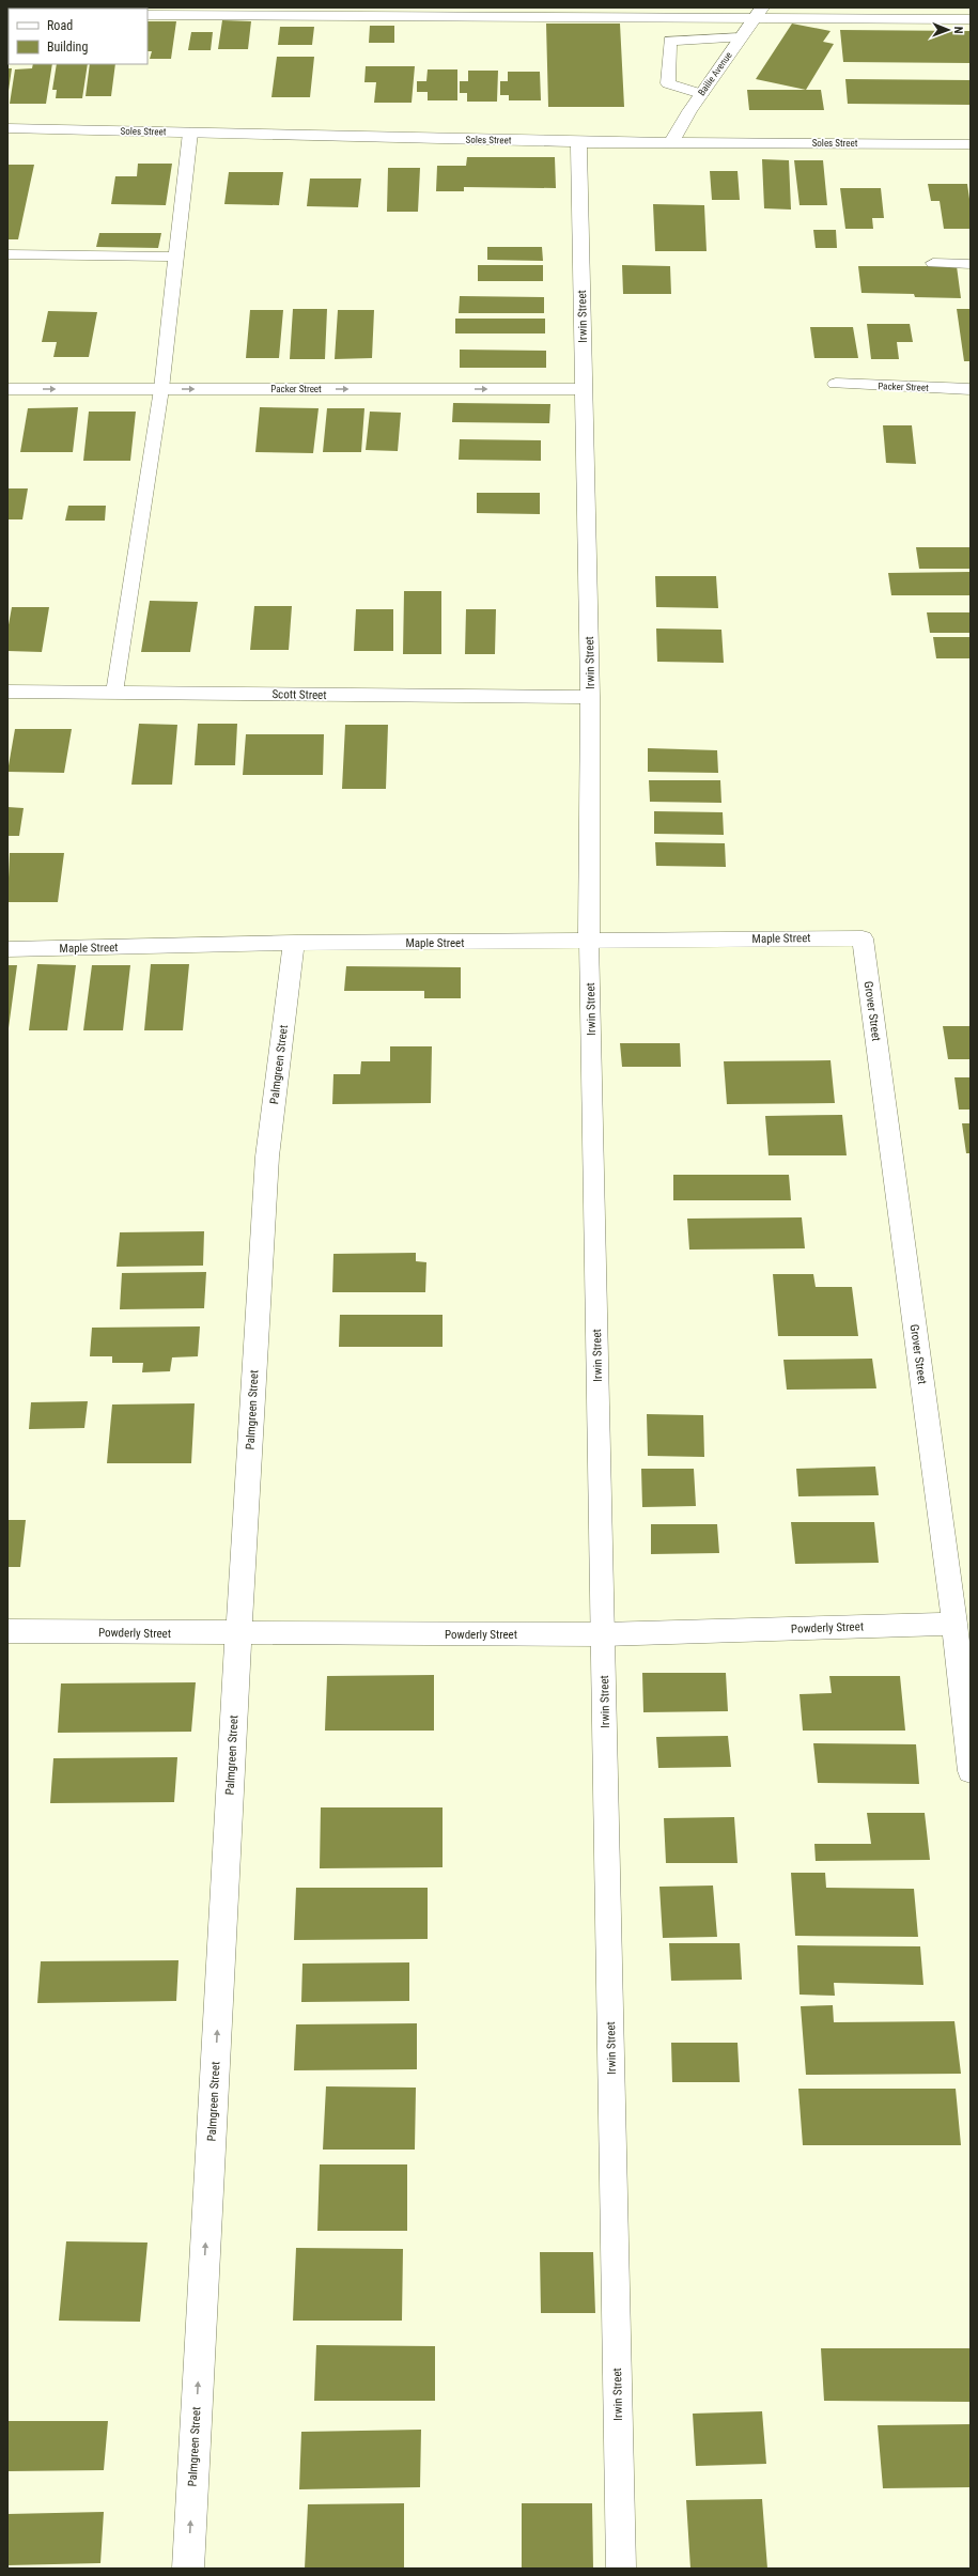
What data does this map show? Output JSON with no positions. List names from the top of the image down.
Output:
{
  "streets": {
    "street": [
      "Bailie Avenue",
      "Soles Street",
      "Irwin Street",
      "Packer Street",
      "Scott Street",
      "Maple Street",
      "Grover Street",
      "Palmgreen Street",
      "Powderly Street"
    ]
  },
  "crossings": [
    ["Bailie Avenue", "Soles Street"],
    ["Soles Street", "Irwin Street"],
    ["Irwin Street", "Packer Street"],
    ["Irwin Street", "Scott Street"],
    ["Irwin Street", "Maple Street"],
    ["Irwin Street", "Powderly Street"],
    ["Maple Street", "Grover Street"],
    ["Maple Street", "Palmgreen Street"],
    ["Grover Street", "Powderly Street"],
    ["Palmgreen Street", "Powderly Street"]
  ],
  "one_way": ["Packer Street", "Palmgreen Street"],
  "legend": ["Road", "Building"],
  "north": "right"
}
